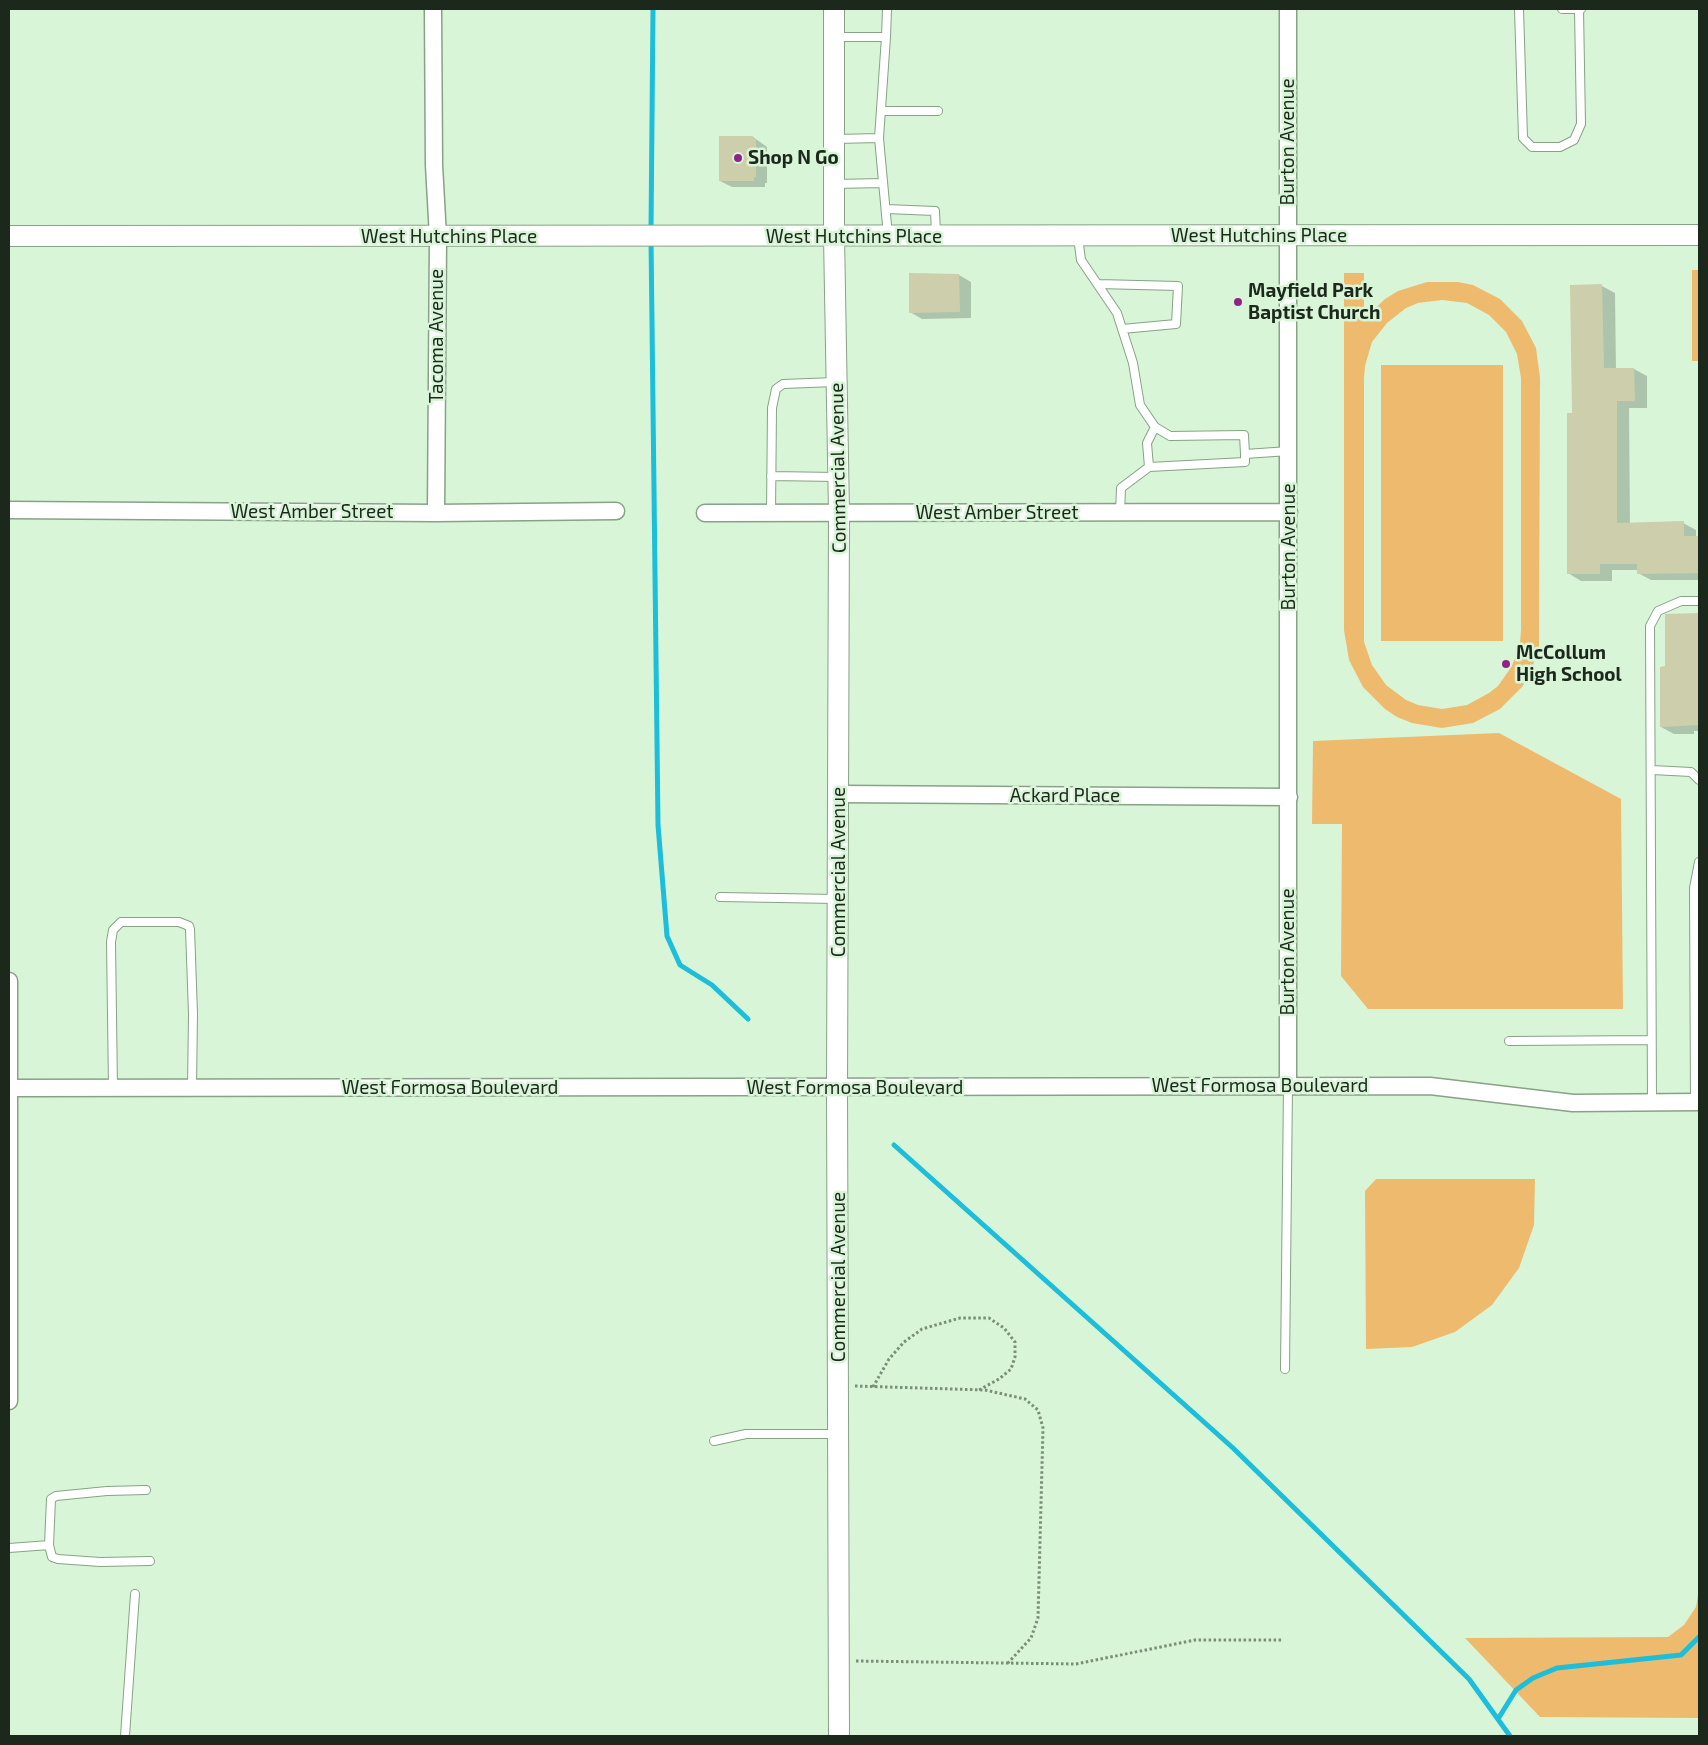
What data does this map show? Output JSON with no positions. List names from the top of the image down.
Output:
{
  "streets": {
    "street": [
      "Burton Avenue",
      "West Hutchins Place",
      "Tacoma Avenue",
      "Commercial Avenue",
      "West Amber Street",
      "Ackard Place",
      "West Formosa Boulevard"
    ]
  },
  "crossings": [
    ["Burton Avenue", "West Hutchins Place"],
    ["Burton Avenue", "West Amber Street"],
    ["Burton Avenue", "Ackard Place"],
    ["Burton Avenue", "West Formosa Boulevard"],
    ["West Hutchins Place", "Tacoma Avenue"],
    ["West Hutchins Place", "Commercial Avenue"],
    ["Tacoma Avenue", "West Amber Street"],
    ["Commercial Avenue", "West Amber Street"],
    ["Commercial Avenue", "Ackard Place"],
    ["Commercial Avenue", "West Formosa Boulevard"]
  ],
  "places": ["Shop N Go", "Mayfield Park Baptist Church", "McCollum High School"]
}
